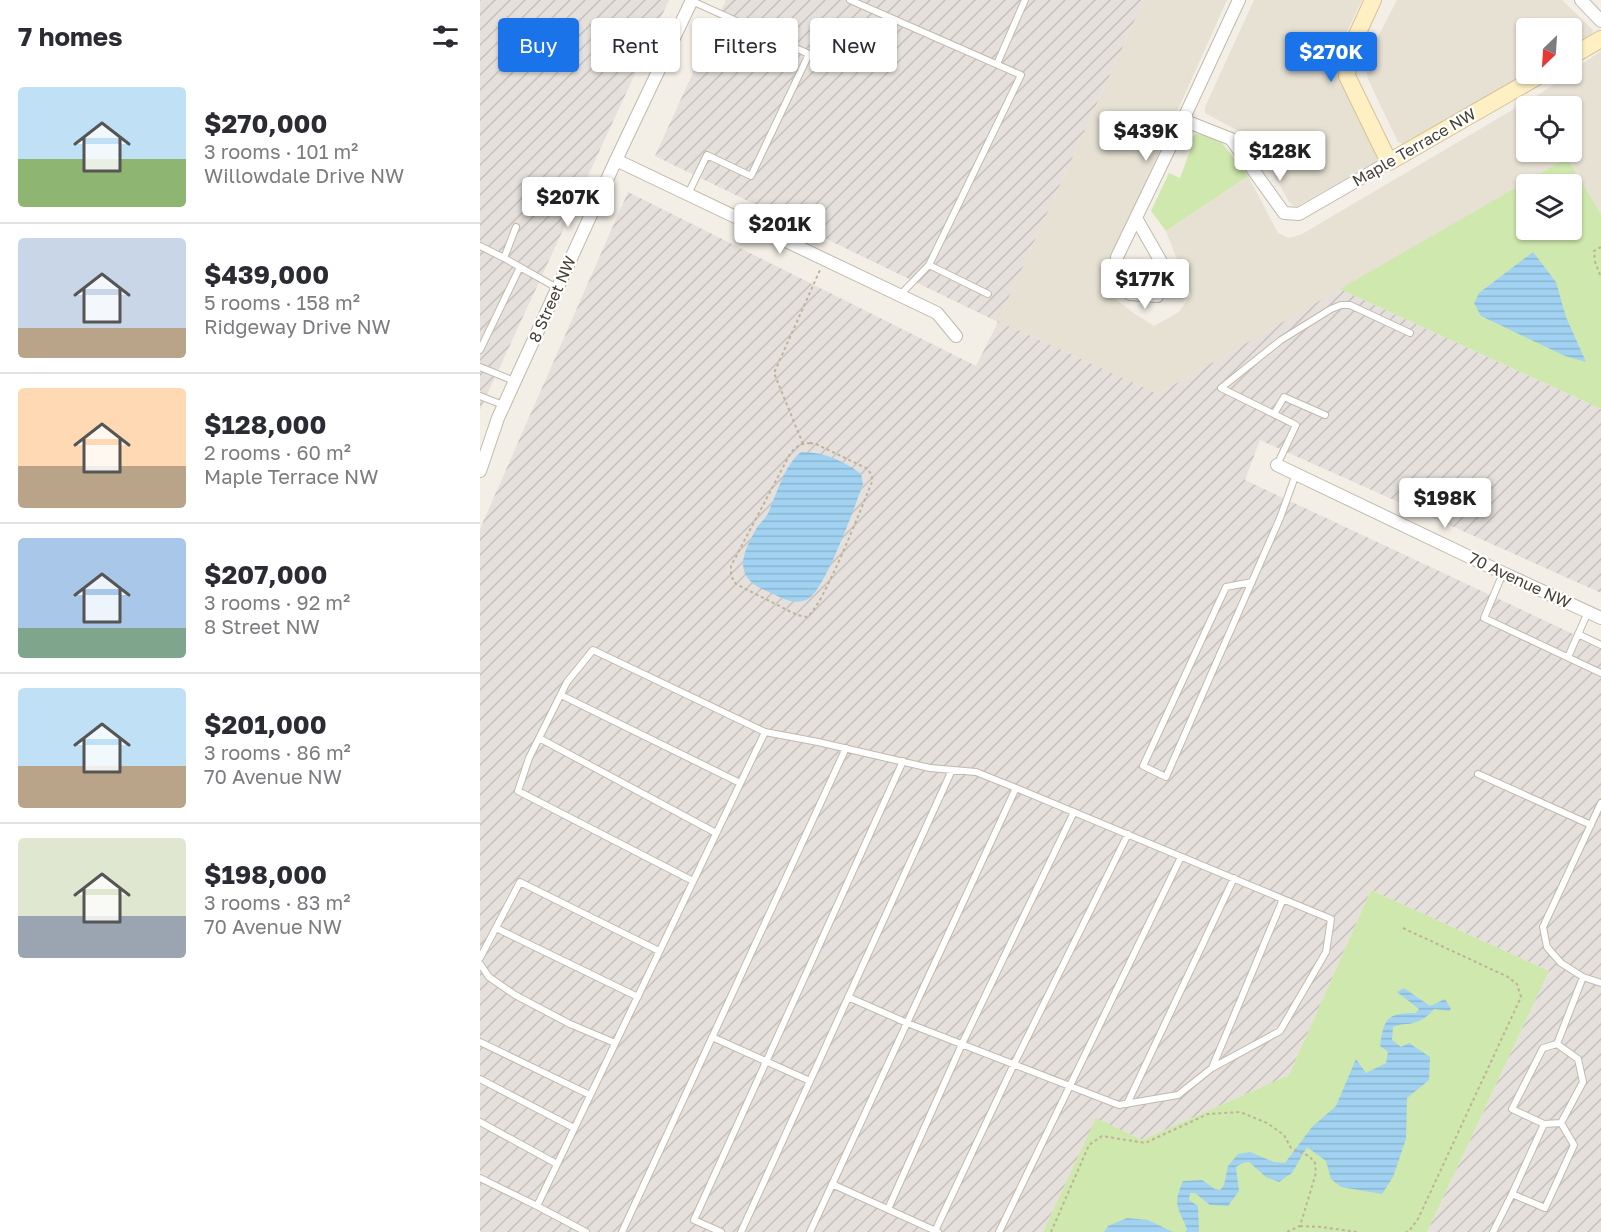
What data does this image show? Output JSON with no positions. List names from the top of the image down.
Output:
{
  "streets": {
    "street": ["Maple Terrace NW", "8 Street NW", "70 Avenue NW"]
  },
  "north": "bottom left",
  "page": {
    "heading": "7 homes",
    "chip": [
      "Buy",
      "Rent",
      "Filters",
      "New"
    ],
    "price": [
      "$270K",
      "$439K",
      "$128K",
      "$207K",
      "$201K",
      "$177K",
      "$198K"
    ],
    "list": [
      {
        "name": "$270,000",
        "note": "3 rooms · 101 m² · Willowdale Drive NW"
      },
      {
        "name": "$439,000",
        "note": "5 rooms · 158 m² · Ridgeway Drive NW"
      },
      {
        "name": "$128,000",
        "note": "2 rooms · 60 m² · Maple Terrace NW"
      },
      {
        "name": "$207,000",
        "note": "3 rooms · 92 m² · 8 Street NW"
      },
      {
        "name": "$201,000",
        "note": "3 rooms · 86 m² · 70 Avenue NW"
      },
      {
        "name": "$198,000",
        "note": "3 rooms · 83 m² · 70 Avenue NW"
      }
    ]
  }
}
